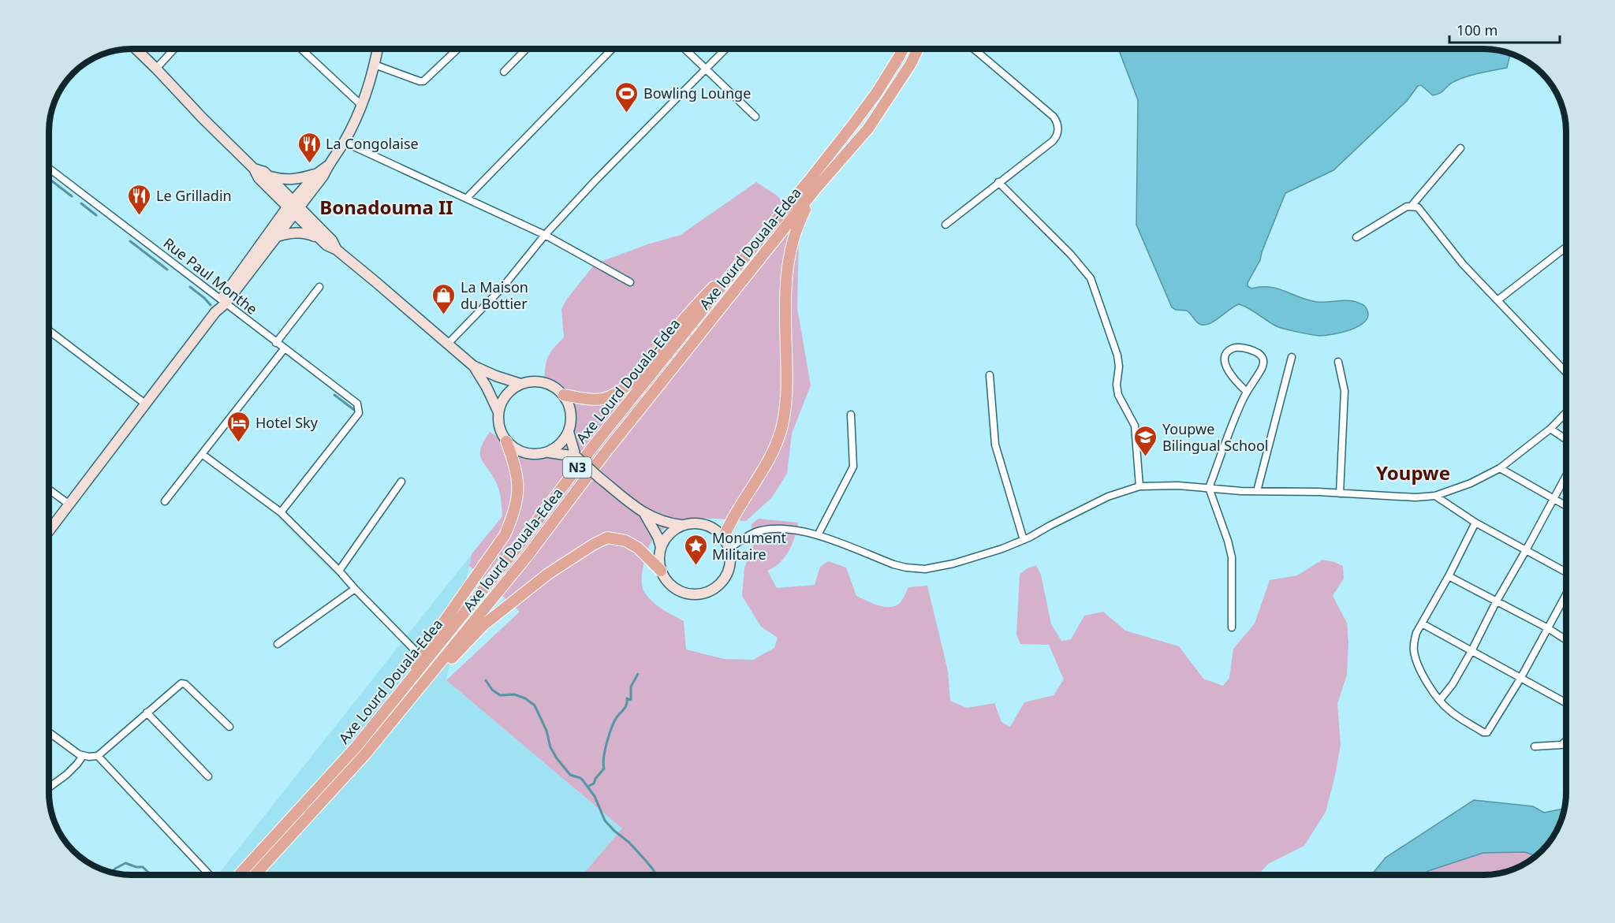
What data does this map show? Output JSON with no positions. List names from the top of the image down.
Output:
{
  "streets": {
    "highway": ["Axe lourd Douala-Edea", "Axe Lourd Douala-Edea", "N3"],
    "street": ["Rue Paul Monthe"]
  },
  "districts": ["Bonadouma II", "Youpwe"],
  "places": {
    "sports": ["Bowling Lounge"],
    "restaurant": ["La Congolaise", "Le Grilladin"],
    "shop": ["La Maison du Bottier"],
    "hotel": ["Hotel Sky"],
    "school or university": ["Youpwe Bilingual School"],
    "place": ["Monument Militaire"]
  },
  "scale_bar": "100 m"
}
